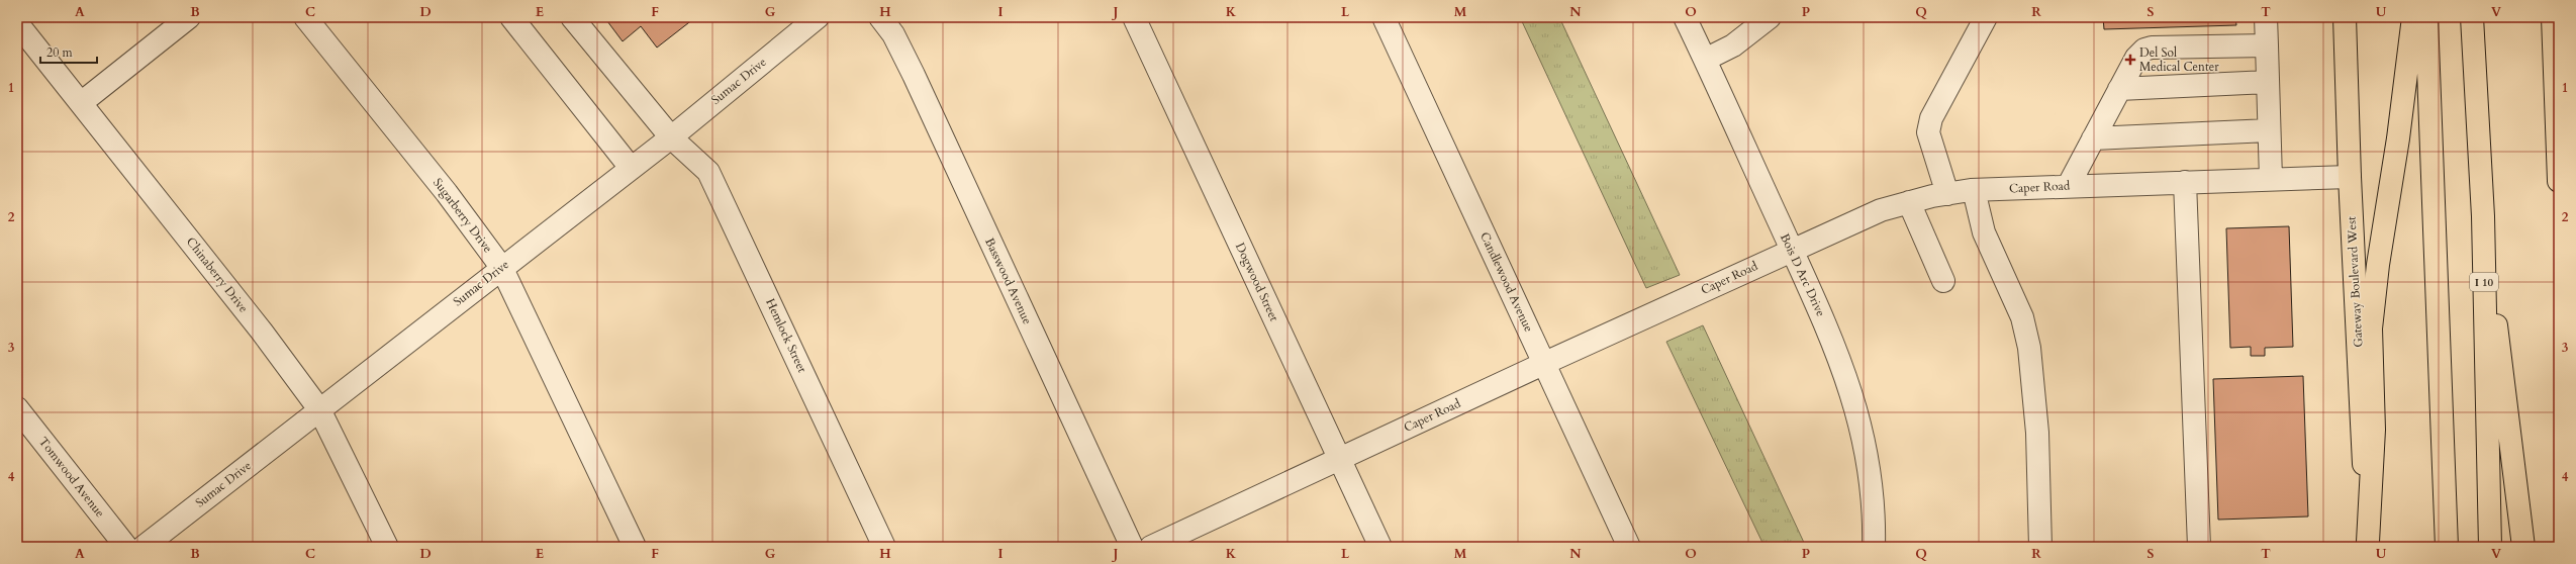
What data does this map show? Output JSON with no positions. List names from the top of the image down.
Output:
{
  "streets": {
    "main road": ["Gateway Boulevard West", "I 10"],
    "street": [
      "Sumac Drive",
      "Caper Road",
      "Sugarberry Drive",
      "Chinaberry Drive",
      "Bois D Arc Drive",
      "Basswood Avenue",
      "Dogwood Street",
      "Candlewood Avenue",
      "Hemlock Street",
      "Tomwood Avenue"
    ]
  },
  "crossings": [
    ["Sumac Drive", "Sugarberry Drive"],
    ["Sumac Drive", "Chinaberry Drive"],
    ["Sumac Drive", "Hemlock Street"],
    ["Caper Road", "Bois D Arc Drive"],
    ["Caper Road", "Dogwood Street"],
    ["Caper Road", "Candlewood Avenue"],
    ["Caper Road", "Gateway Boulevard West"]
  ],
  "places": {
    "health": ["Del Sol Medical Center"]
  },
  "scale_bar": "20 m",
  "grid": {
    "columns": [
      "A",
      "B",
      "C",
      "D",
      "E",
      "F",
      "G",
      "H",
      "I",
      "J",
      "K",
      "L",
      "M",
      "N",
      "O",
      "P",
      "Q",
      "R",
      "S",
      "T",
      "U",
      "V"
    ],
    "rows": [
      "1",
      "2",
      "3",
      "4"
    ]
  }
}
